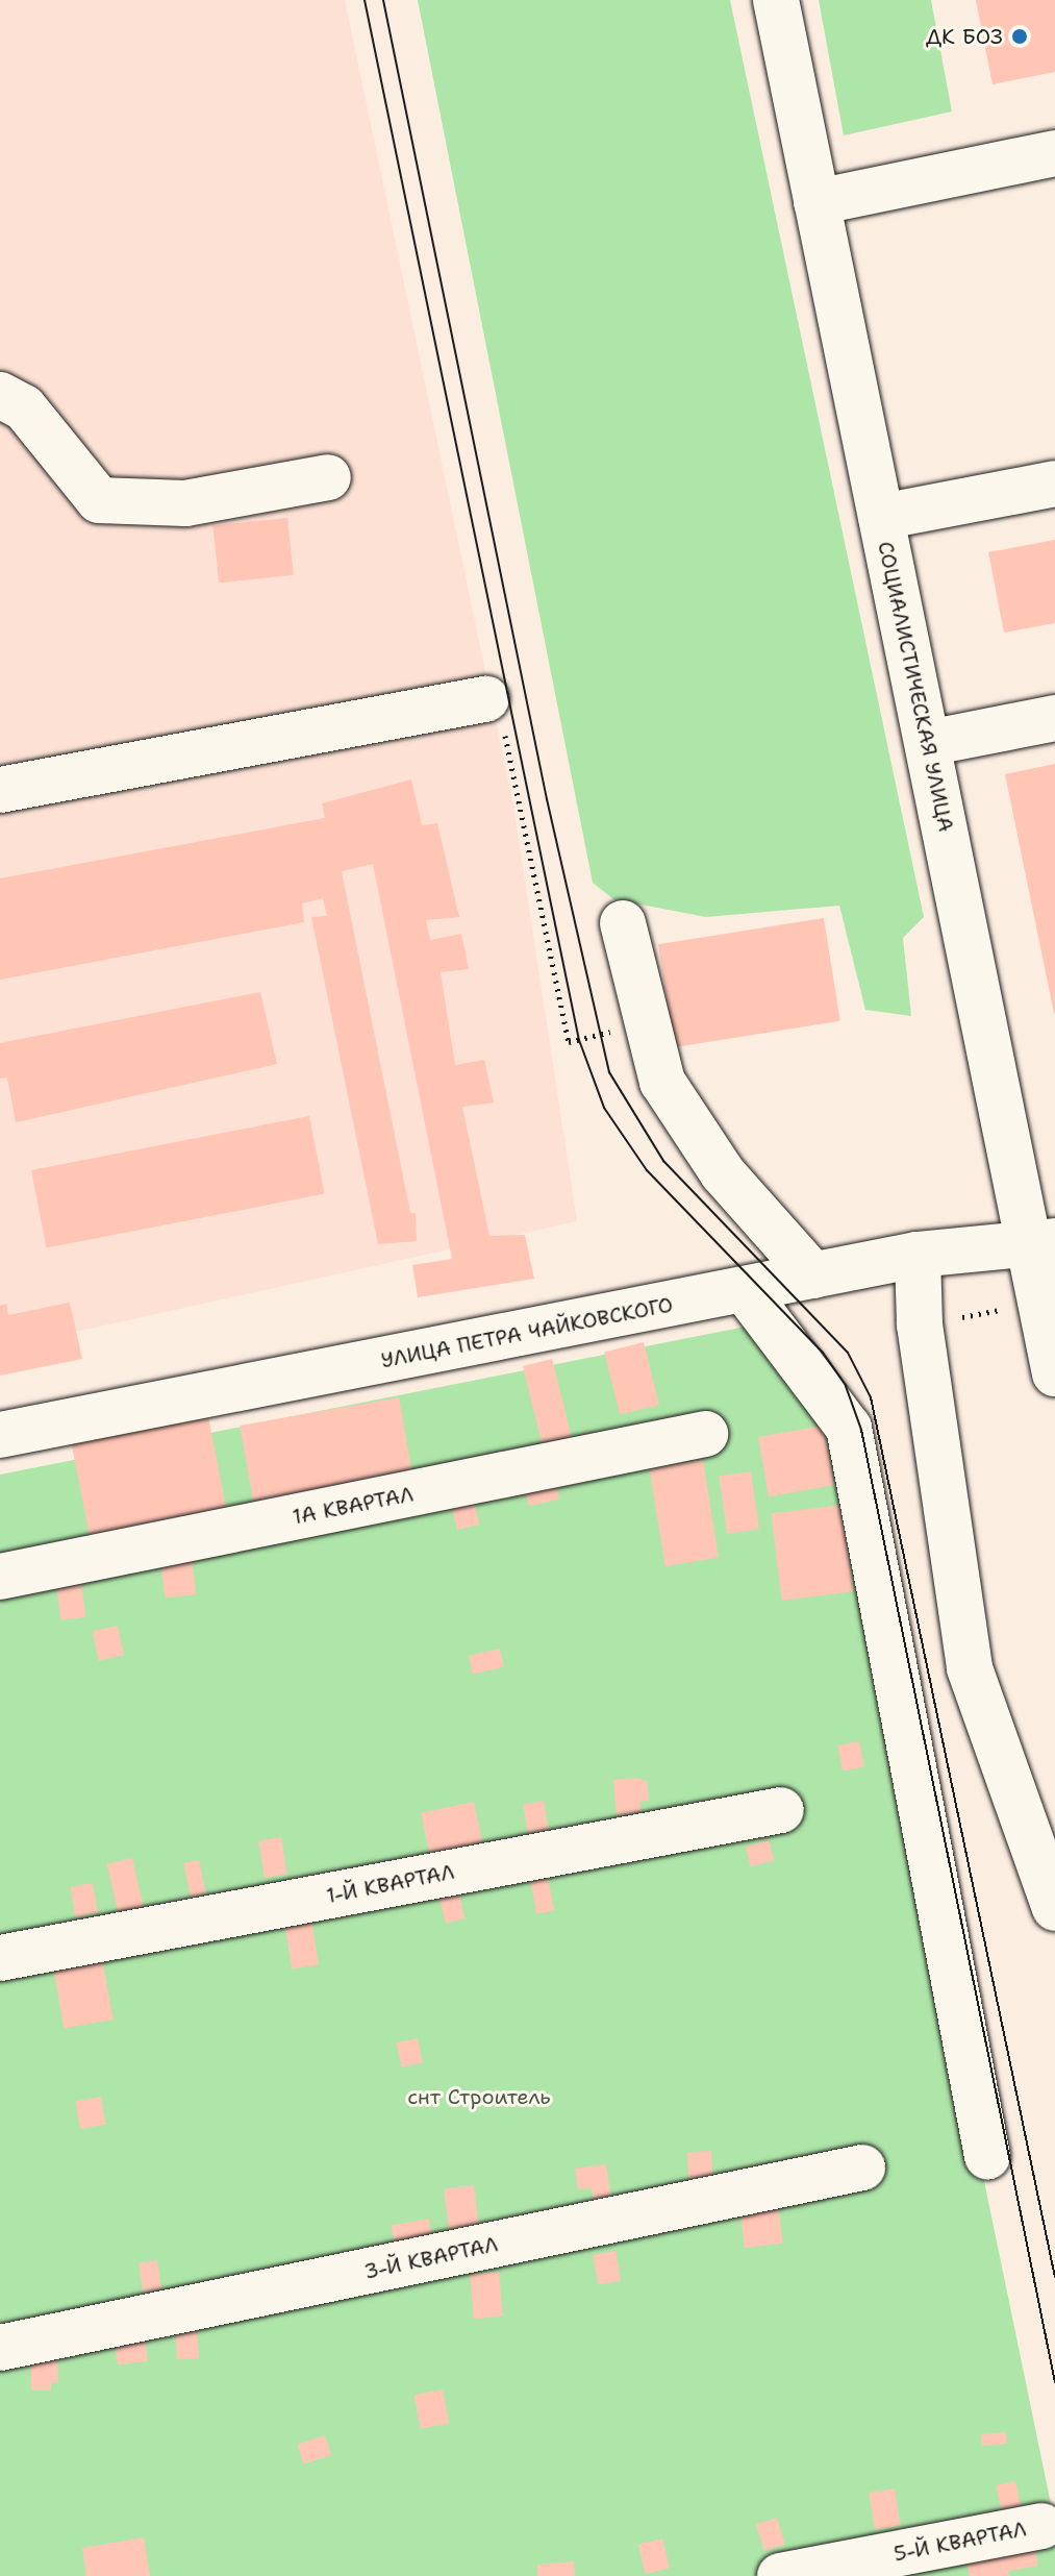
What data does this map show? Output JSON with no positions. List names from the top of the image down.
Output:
{
  "streets": {
    "street": [
      "СОЦИАЛИСТИЧЕСКАЯ УЛИЦА",
      "УЛИЦА ПЕТРА ЧАЙКОВСКОГО",
      "1А КВАРТАЛ",
      "1-Й КВАРТАЛ",
      "3-Й КВАРТАЛ",
      "5-Й КВАРТАЛ"
    ]
  },
  "crossings": [
    ["СОЦИАЛИСТИЧЕСКАЯ УЛИЦА", "УЛИЦА ПЕТРА ЧАЙКОВСКОГО"]
  ],
  "parks": ["снт Строитель"],
  "places": ["ДК БОЗ"]
}
